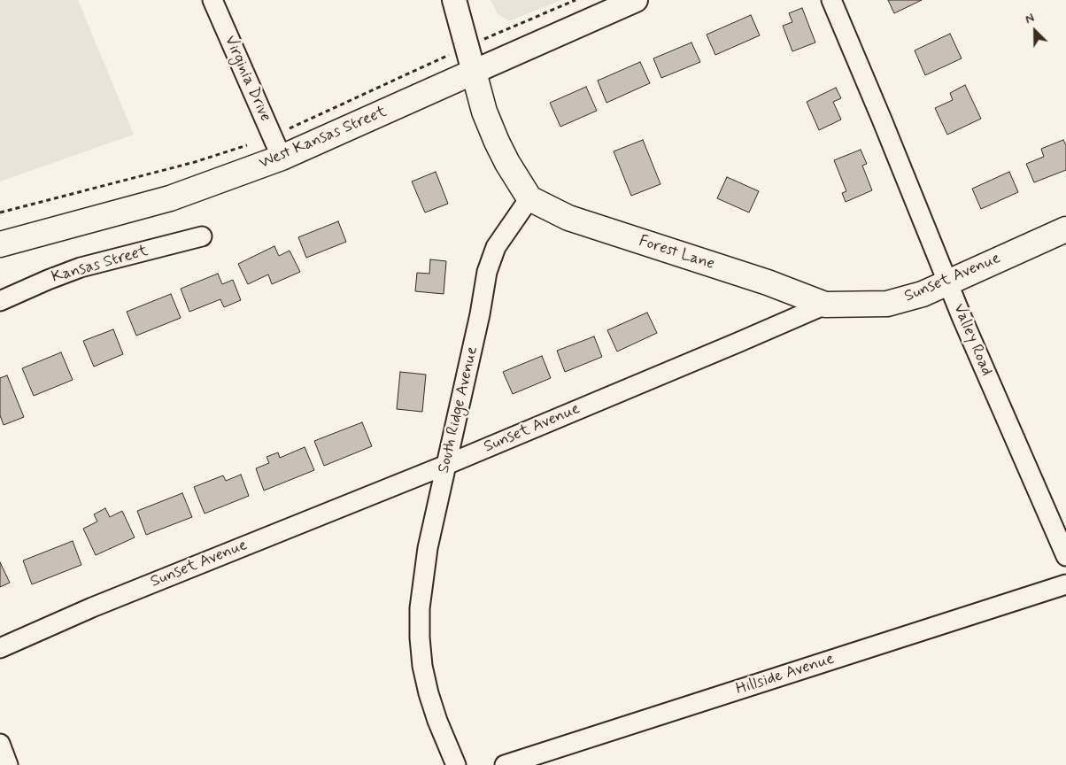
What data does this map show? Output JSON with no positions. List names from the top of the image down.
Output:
{
  "streets": {
    "main road": ["West Kansas Street", "Forest Lane", "Sunset Avenue"],
    "street": [
      "Virginia Drive",
      "Kansas Street",
      "Valley Road",
      "South Ridge Avenue",
      "Hillside Avenue"
    ]
  },
  "crossings": [
    ["Virginia Drive", "West Kansas Street"],
    ["Forest Lane", "Sunset Avenue"],
    ["Forest Lane", "South Ridge Avenue"],
    ["Sunset Avenue", "Valley Road"],
    ["Sunset Avenue", "South Ridge Avenue"]
  ],
  "north": "top left"
}
